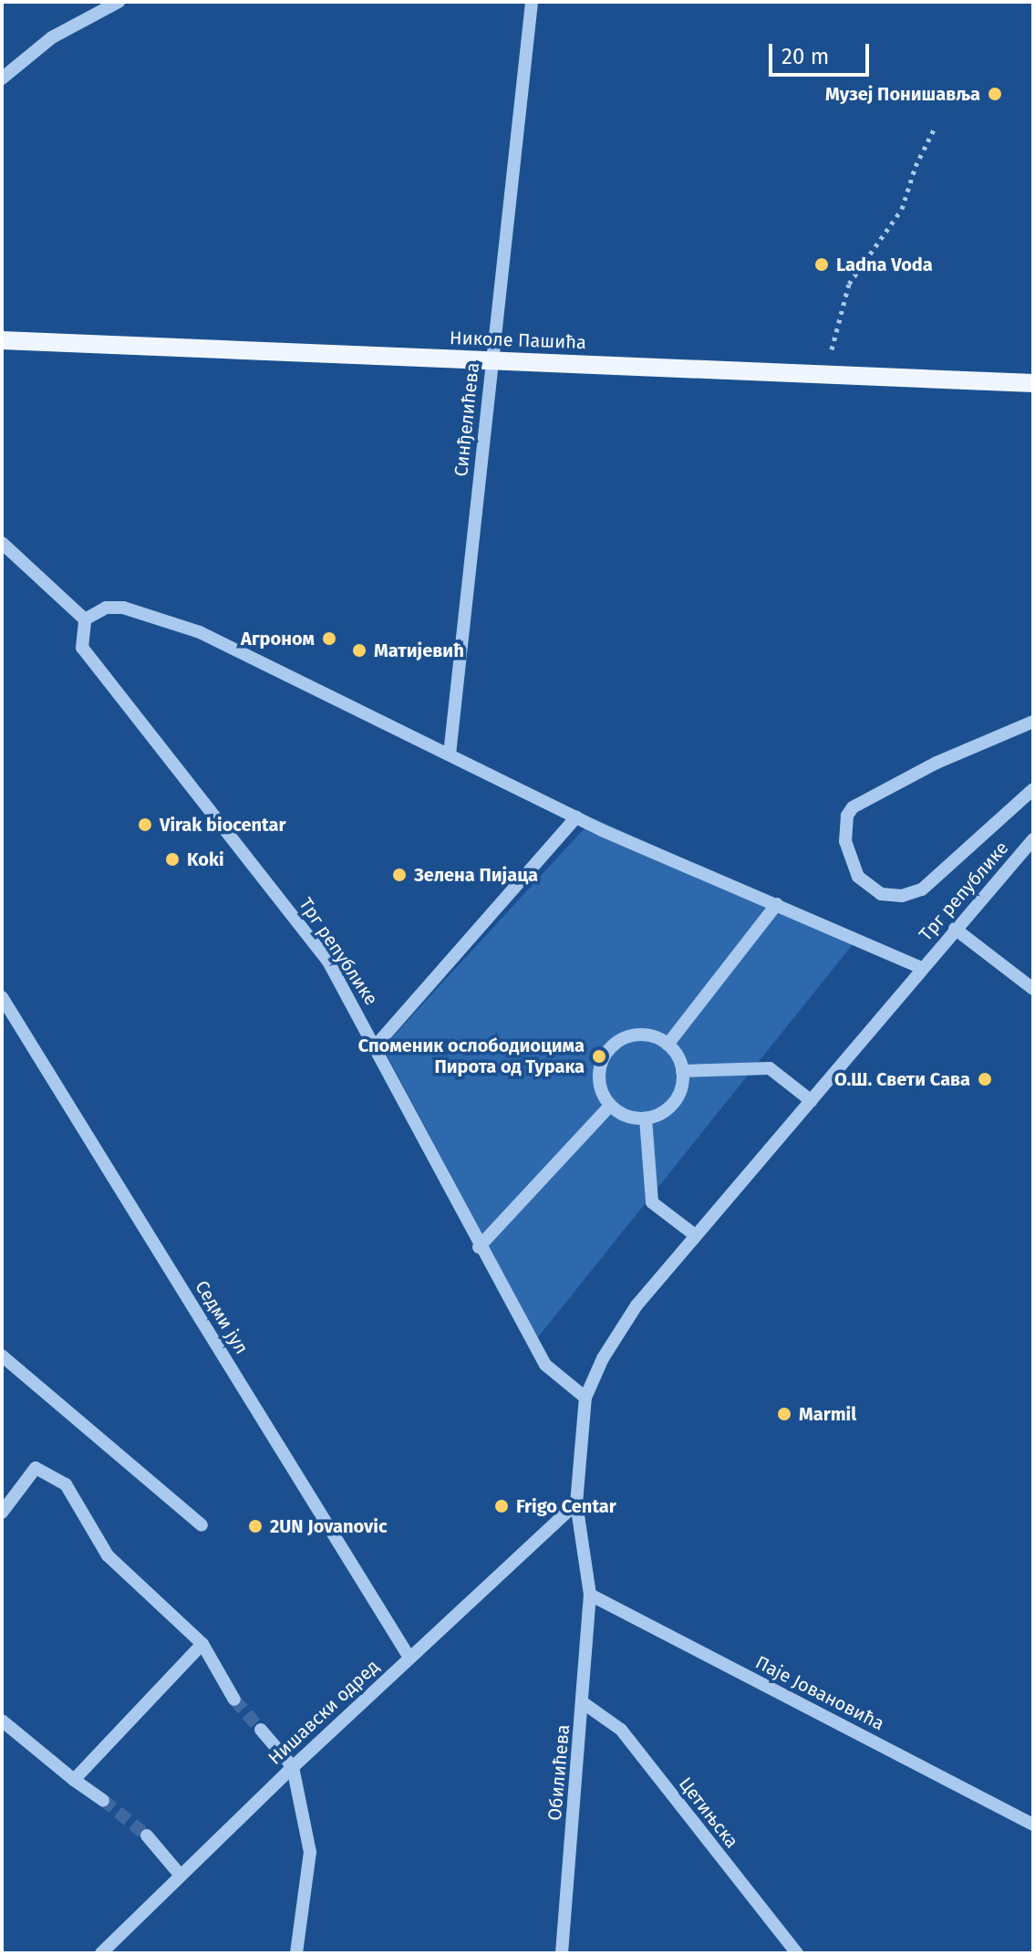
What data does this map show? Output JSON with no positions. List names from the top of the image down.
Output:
{
  "streets": {
    "main road": ["Николе Пашића"],
    "street": [
      "Синђелићева",
      "Трг републике",
      "Седми јул",
      "Паје Јовановића",
      "Нишавски одред",
      "Обилићева",
      "Цетињска"
    ]
  },
  "crossings": [
    ["Николе Пашића", "Синђелићева"],
    ["Синђелићева", "Трг републике"],
    ["Трг републике", "Паје Јовановића"],
    ["Трг републике", "Нишавски одред"],
    ["Трг републике", "Обилићева"],
    ["Седми јул", "Нишавски одред"],
    ["Паје Јовановића", "Обилићева"],
    ["Обилићева", "Цетињска"]
  ],
  "places": [
    "Музеј Понишавља",
    "Ladna Voda",
    "Агроном",
    "Матијевић",
    "Virak biocentar",
    "Koki",
    "Зелена Пијаца",
    "Споменик ослободиоцима Пирота од Турака",
    "О.Ш. Свети Сава",
    "Marmil",
    "Frigo Centar",
    "2UN Jovanovic"
  ],
  "scale_bar": "20 m"
}
